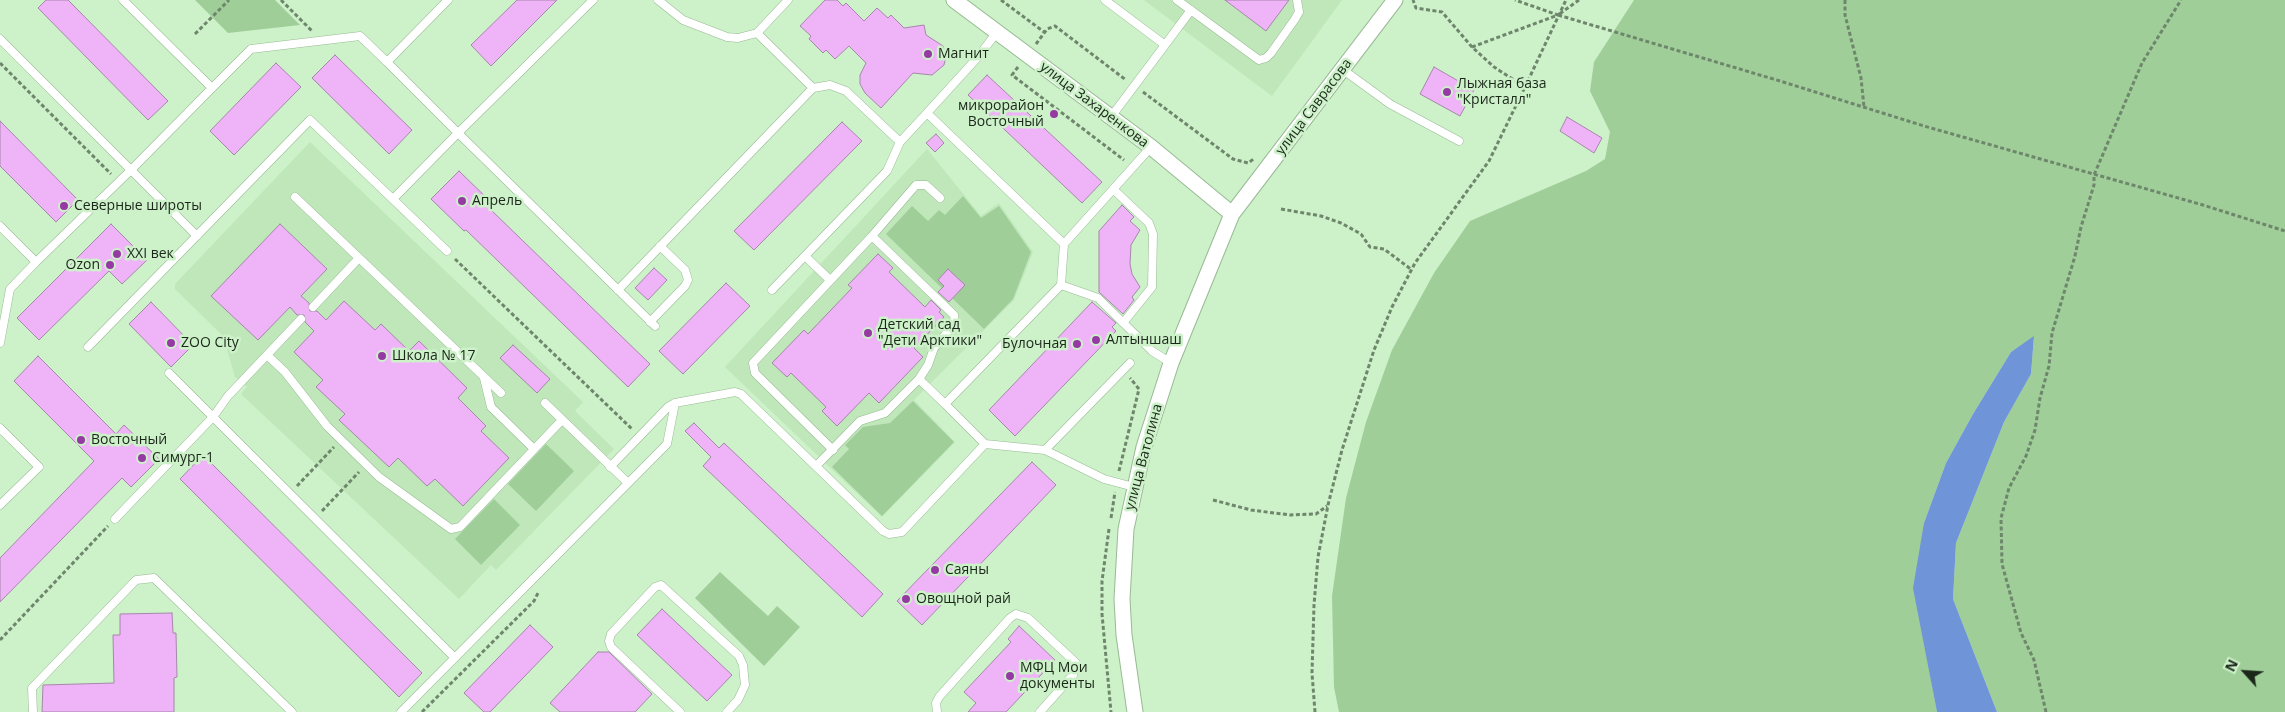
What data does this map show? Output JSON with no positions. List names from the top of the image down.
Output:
{
  "streets": {
    "street": ["улица Захаренкова", "улица Саврасова", "улица Ватолина"]
  },
  "crossings": [
    ["улица Захаренкова", "улица Саврасова"],
    ["улица Захаренкова", "улица Ватолина"],
    ["улица Саврасова", "улица Ватолина"]
  ],
  "places": [
    "Магнит",
    "Лыжная база \"Кристалл\"",
    "микрорайон Восточный",
    "Апрель",
    "Северные широты",
    "XXI век",
    "Ozon",
    "Детский сад \"Дети Арктики\"",
    "Алтыншаш",
    "ZOO City",
    "Булочная",
    "Школа № 17",
    "Восточный",
    "Симург-1",
    "Саяны",
    "Овощной рай",
    "МФЦ Мои документы"
  ],
  "north": "top left"
}
